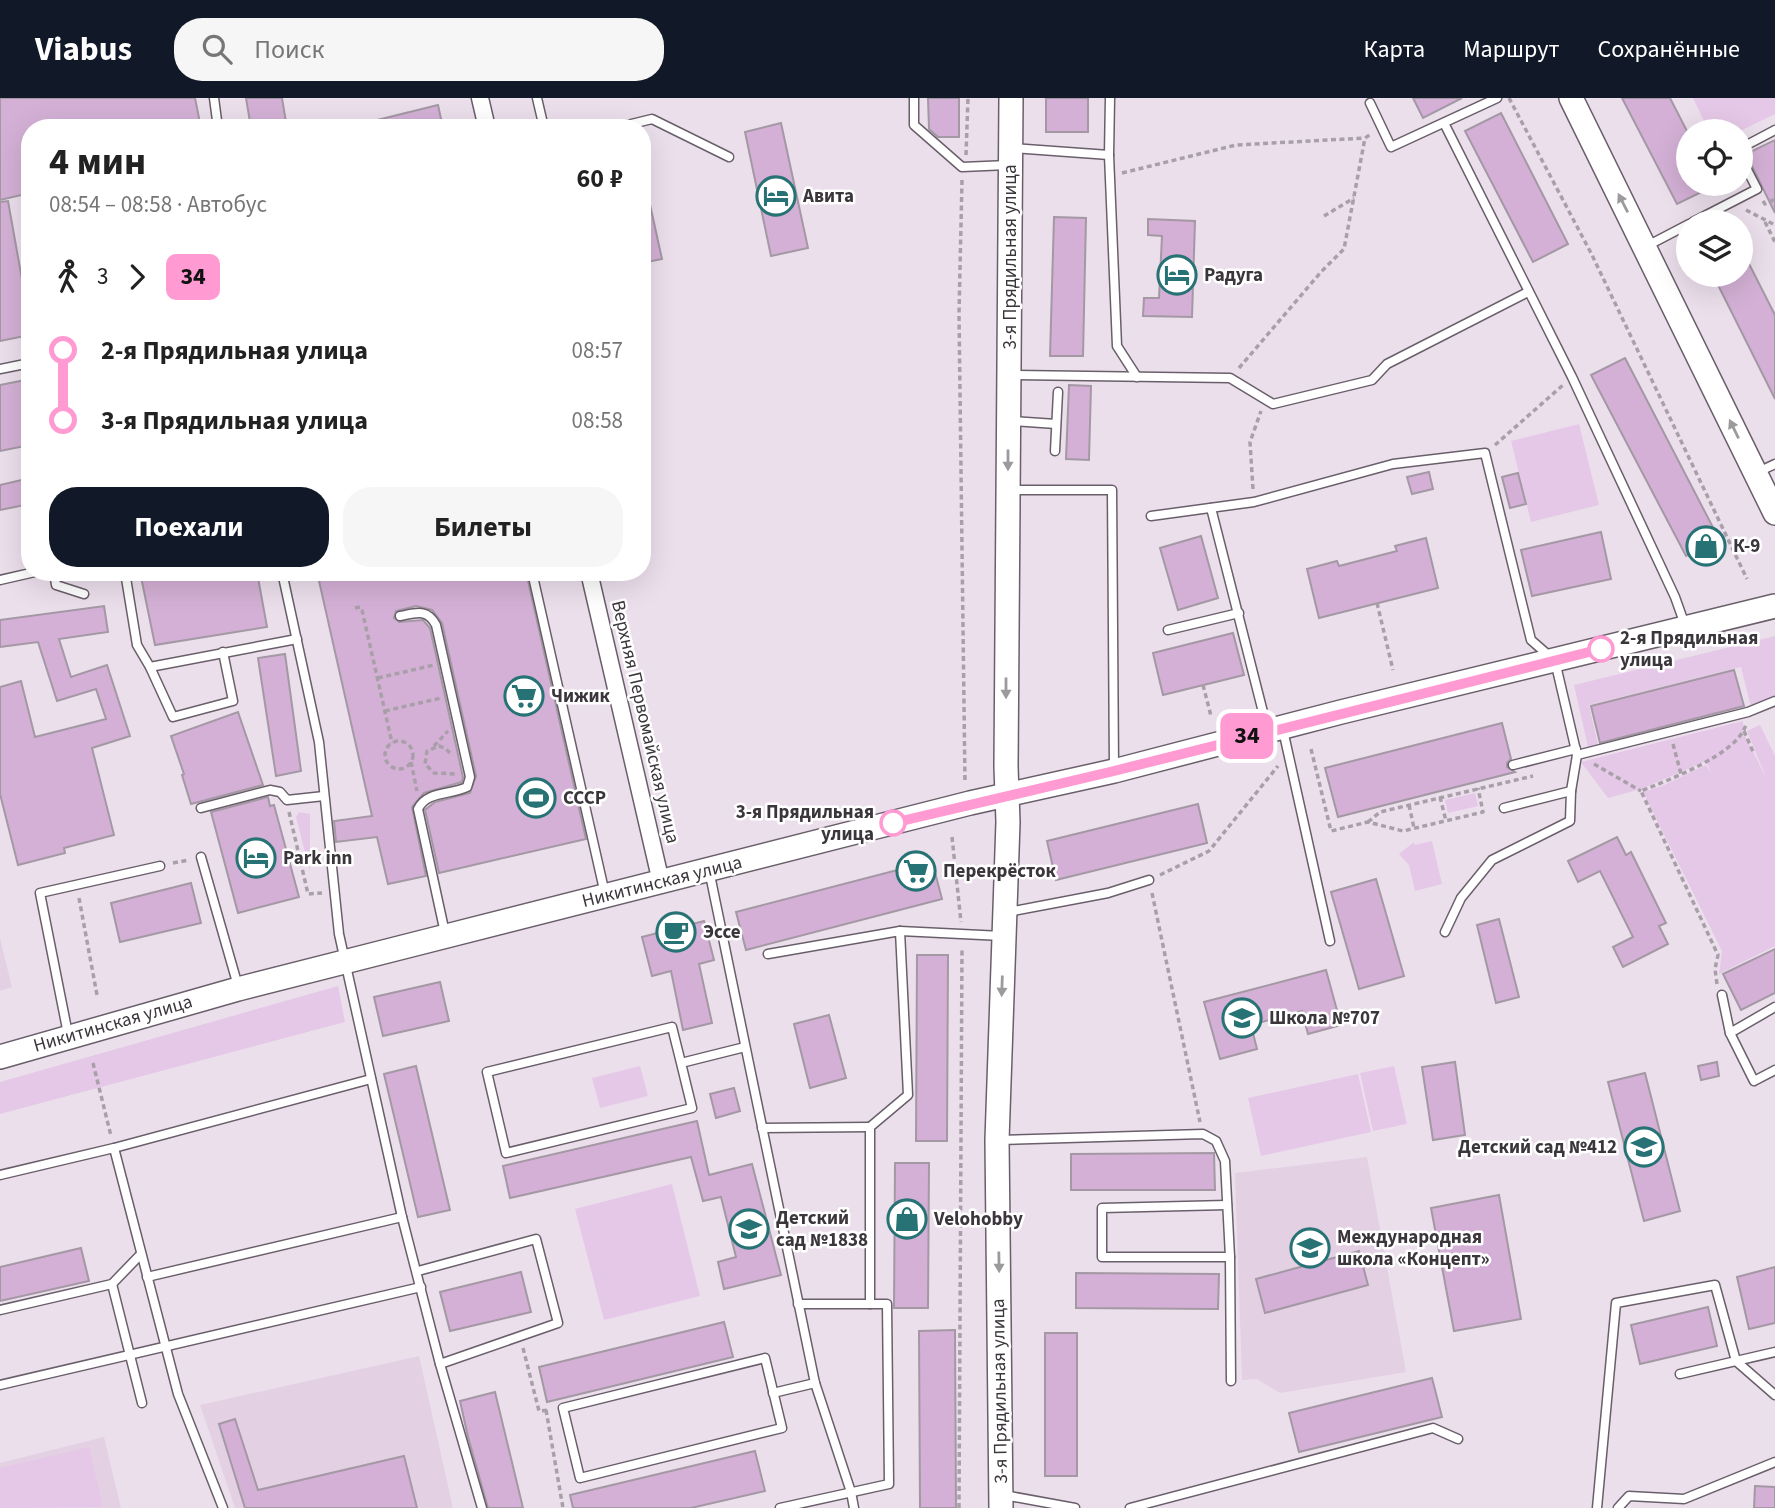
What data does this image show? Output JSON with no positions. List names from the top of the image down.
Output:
{
  "streets": {
    "street": ["3-я Прядильная улица", "Верхняя Первомайская улица", "Никитинская улица"]
  },
  "crossings": [
    ["3-я Прядильная улица", "Никитинская улица"],
    ["Верхняя Первомайская улица", "Никитинская улица"]
  ],
  "one_way": ["3-я Прядильная улица"],
  "places": {
    "hotel": ["Авита", "Радуга", "Park inn"],
    "shop": ["К-9", "Velohobby"],
    "other": ["2-я Прядильная улица", "3-я Прядильная улица"],
    "supermarket": ["Чижик", "Перекрёсток"],
    "sports": ["СССР"],
    "cafe": ["Эссе"],
    "school or university": [
      "Школа №707",
      "Детский сад №412",
      "Детский сад №1838",
      "Международная школа «Концепт»"
    ]
  },
  "lines": ["bus line 34"],
  "page": {
    "header": "Viabus",
    "search": "Поиск",
    "nav": ["Карта", "Маршрут", "Сохранённые"],
    "on_map": "34",
    "heading": ["4 мин", "08:54 – 08:58 · Автобус", "60 ₽"],
    "legs": ["3", "34"],
    "list": [
      {
        "name": "2-я Прядильная улица",
        "value": "08:57"
      },
      {
        "name": "3-я Прядильная улица",
        "value": "08:58"
      }
    ],
    "buttons": ["Поехали", "Билеты"]
  }
}
